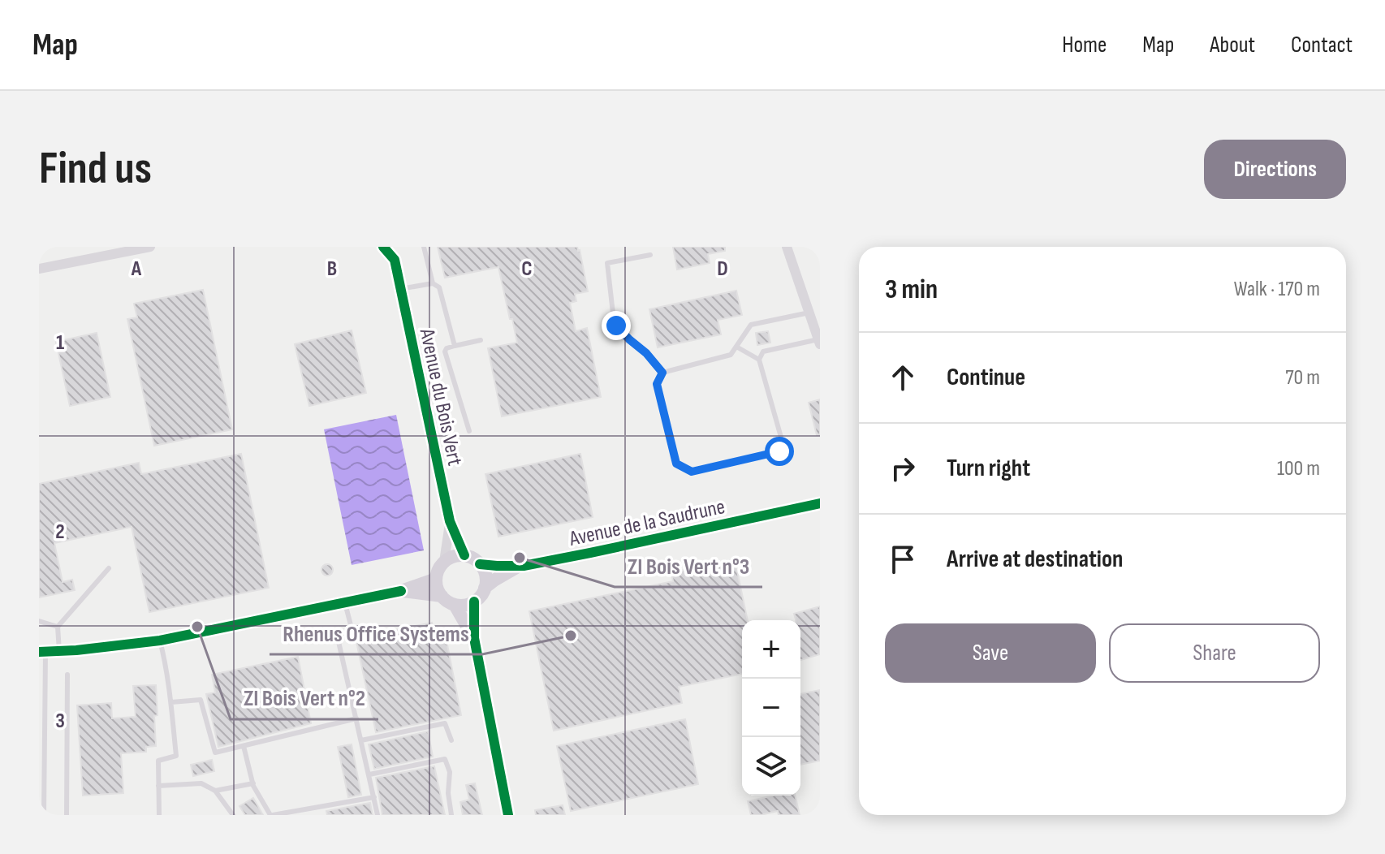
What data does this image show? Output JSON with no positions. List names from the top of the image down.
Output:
{
  "streets": {
    "street": ["Avenue du Bois Vert", "Avenue de la Saudrune"]
  },
  "crossings": [
    ["Avenue du Bois Vert", "Avenue de la Saudrune"]
  ],
  "places": ["ZI Bois Vert n°3", "ZI Bois Vert n°2", "Rhenus Office Systems"],
  "page": {
    "header": "Map",
    "nav": [
      "Home",
      "Map",
      "About",
      "Contact"
    ],
    "buttons": [
      "Directions",
      ["Save", "Share"]
    ],
    "title": "Find us",
    "heading": ["3 min", "Walk · 170 m"],
    "list": [
      ["Continue", "70 m"],
      ["Turn right", "100 m"],
      "Arrive at destination"
    ],
    "map_buttons": ["+", "−"]
  },
  "grid": {
    "columns": [
      "A",
      "B",
      "C",
      "D"
    ],
    "rows": ["1", "2", "3"]
  }
}
